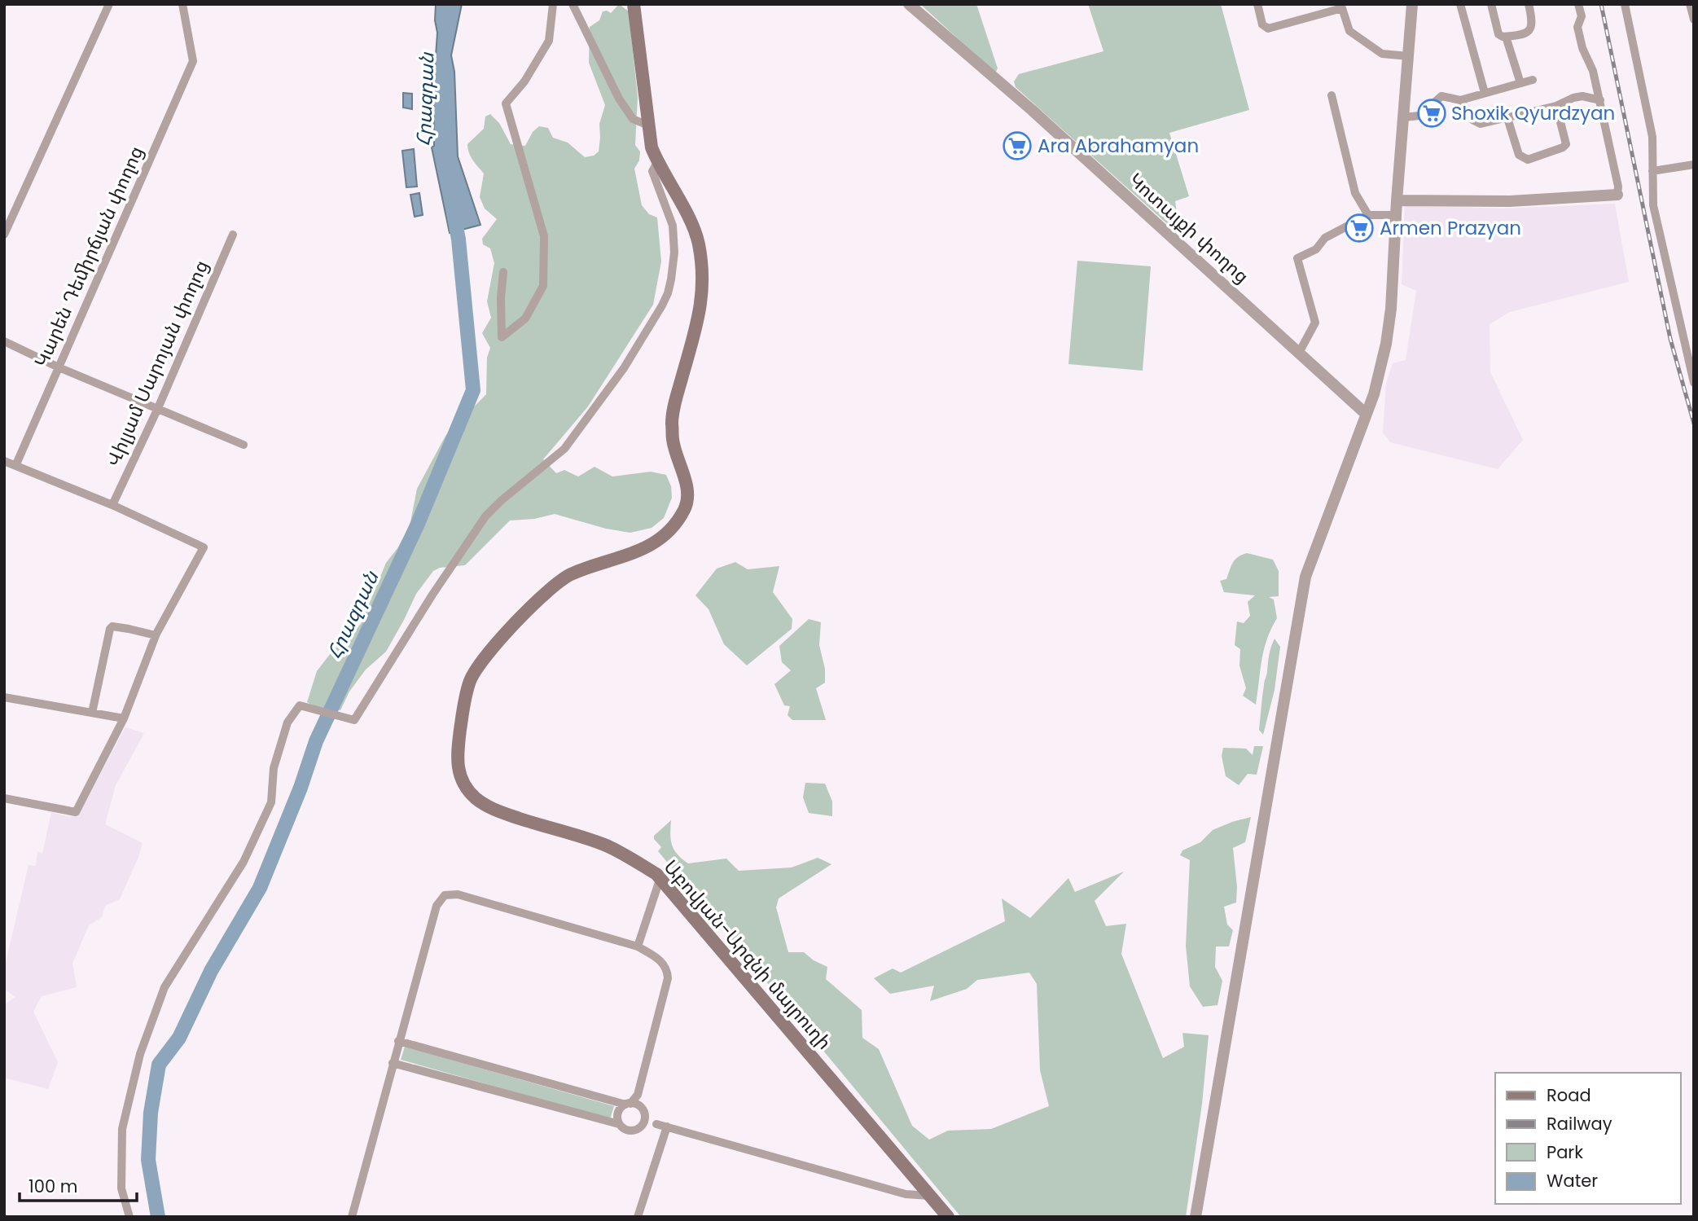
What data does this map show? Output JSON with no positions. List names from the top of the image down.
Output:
{
  "streets": {
    "main road": ["Աբովյան-Արզնի մայրուղի"],
    "street": ["Կոտայքի փողոց", "Կարեն Դեմիրճյան փողոց", "Վիլյամ Սարոյան փողոց"]
  },
  "water": ["Հրազդան"],
  "places": {
    "supermarket": ["Shoxik Qyurdzyan", "Ara Abrahamyan", "Armen Prazyan"]
  },
  "legend": [
    "Road",
    "Railway",
    "Park",
    "Water"
  ],
  "scale_bar": "100 m"
}
